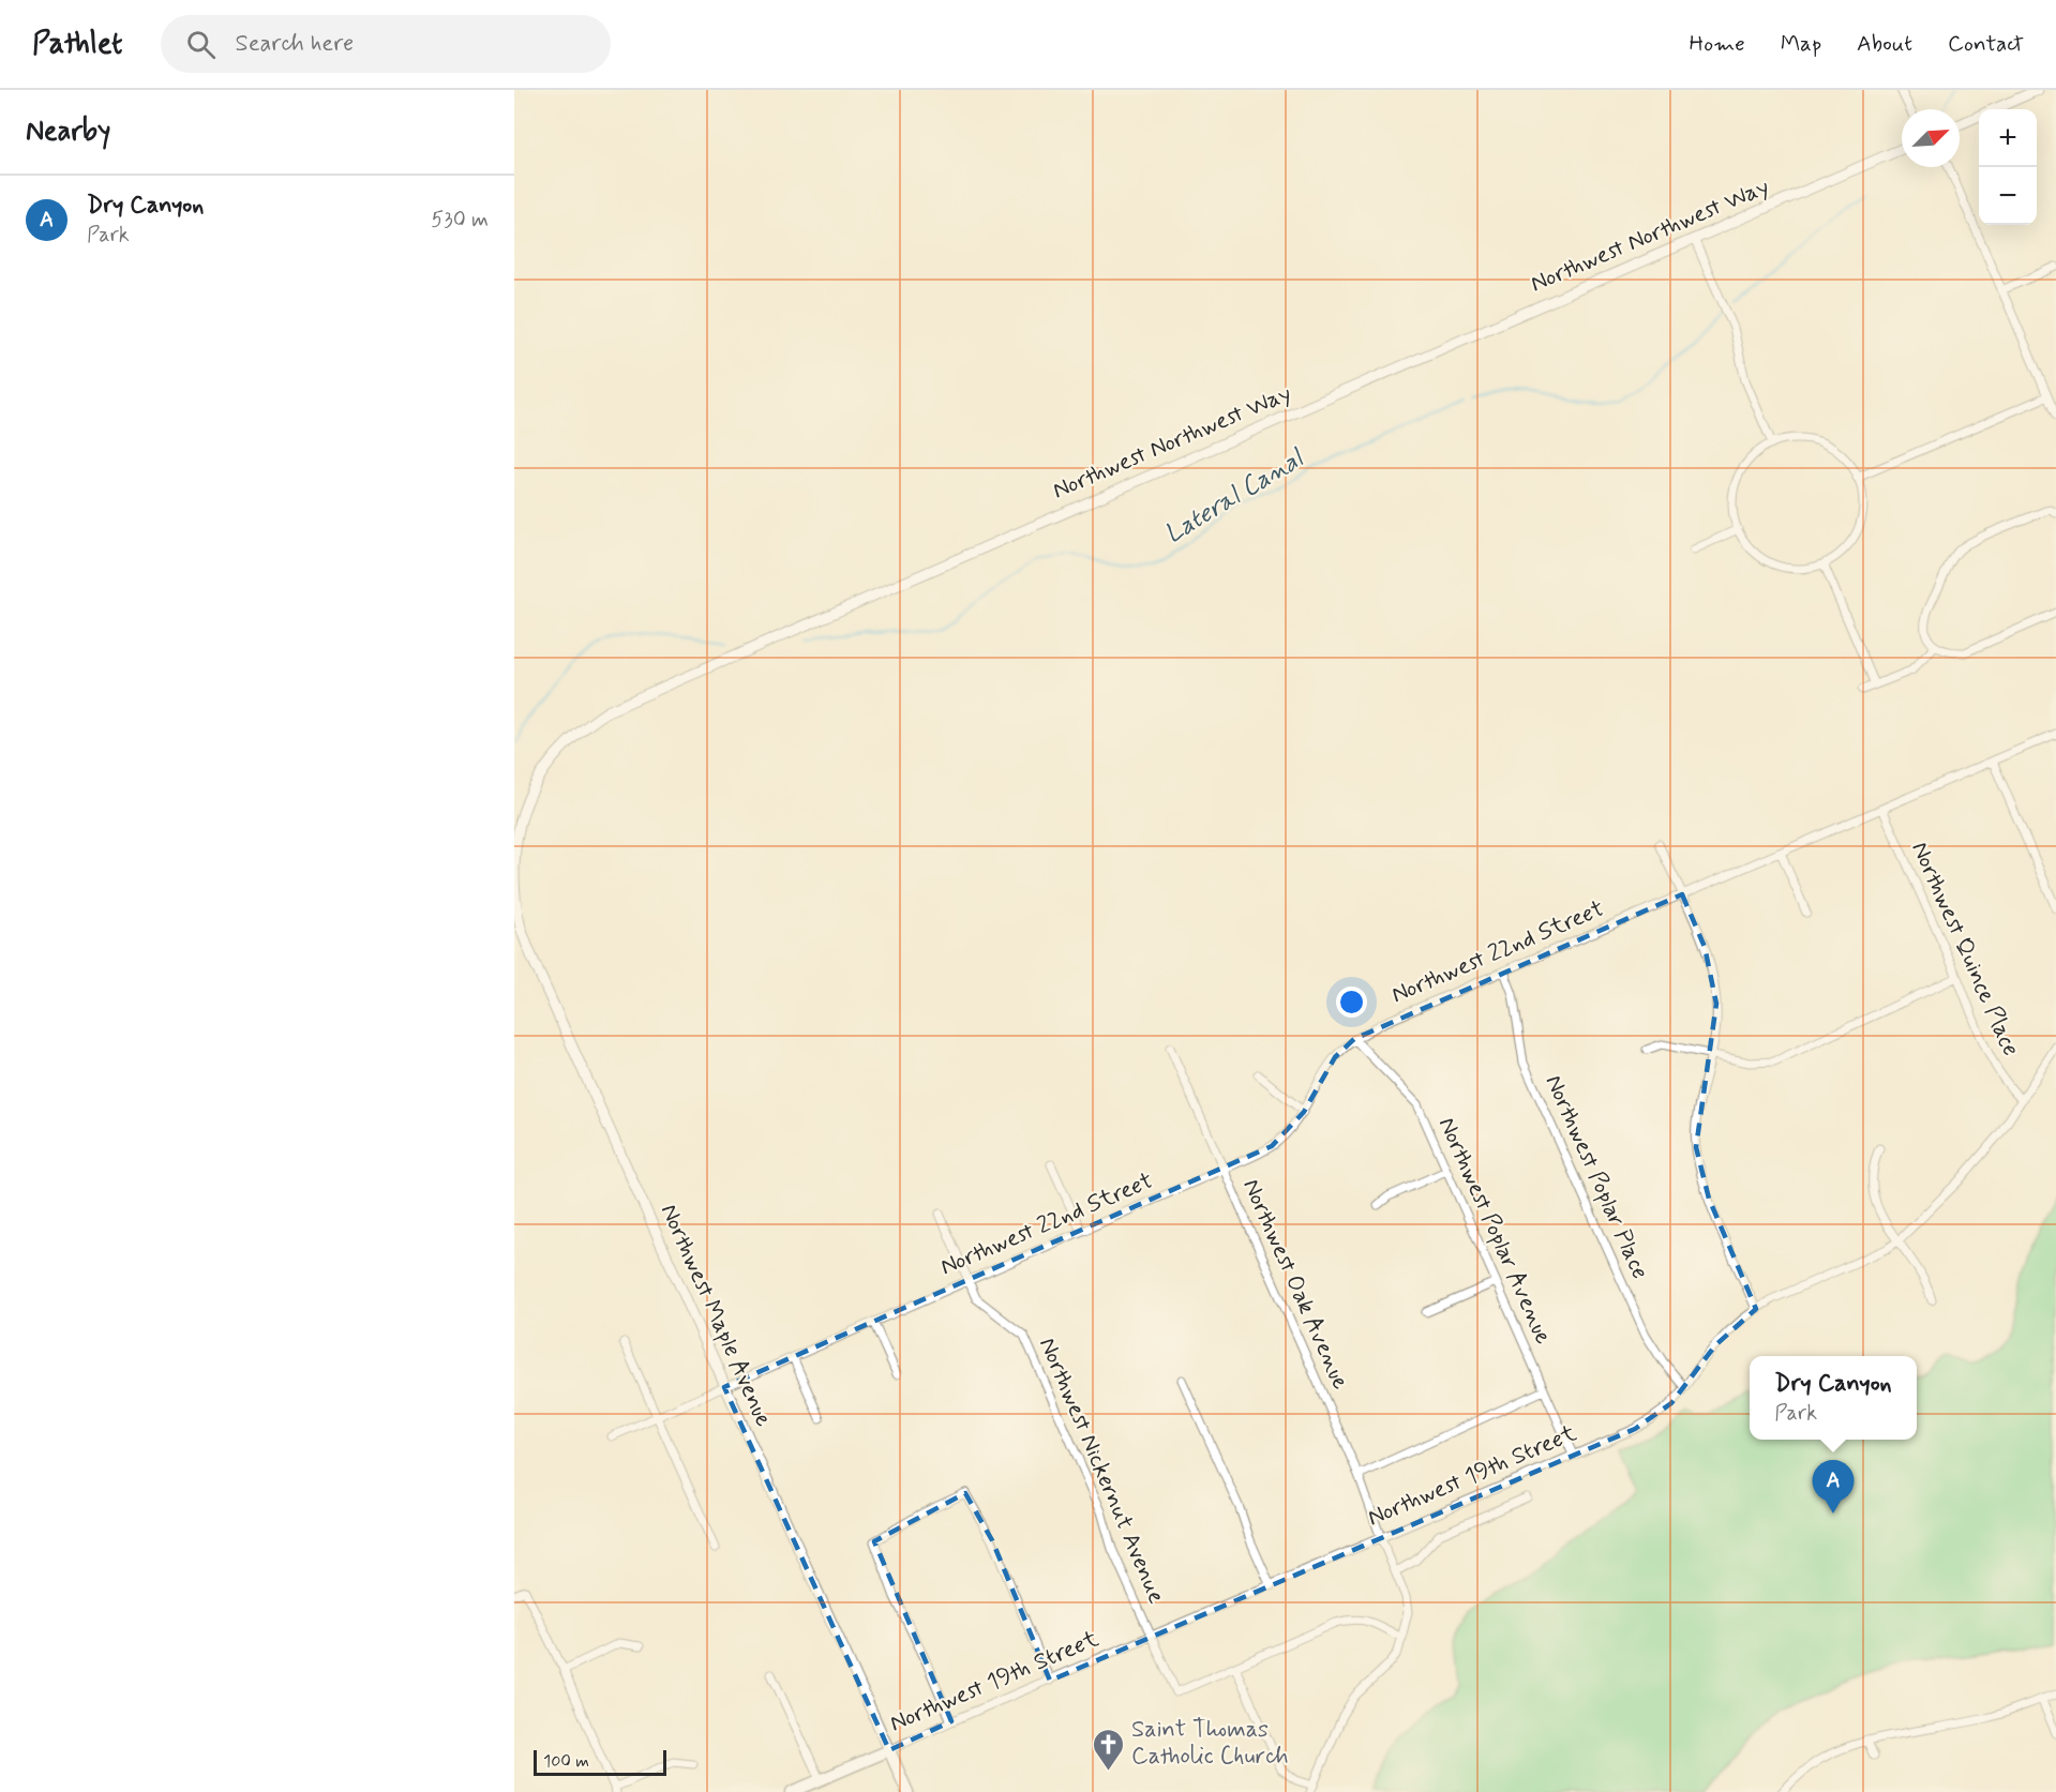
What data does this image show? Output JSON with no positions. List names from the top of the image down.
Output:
{
  "streets": {
    "main road": ["Northwest Maple Avenue", "Northwest 19th Street"],
    "street": [
      "Northwest Northwest Way",
      "Northwest Quince Place",
      "Northwest 22nd Street",
      "Northwest Poplar Place",
      "Northwest Poplar Avenue",
      "Northwest Oak Avenue",
      "Northwest Nickernut Avenue"
    ]
  },
  "crossings": [
    ["Northwest Northwest Way", "Northwest Maple Avenue"],
    ["Northwest Quince Place", "Northwest 22nd Street"],
    ["Northwest Quince Place", "Northwest 19th Street"],
    ["Northwest 22nd Street", "Northwest Poplar Place"],
    ["Northwest 22nd Street", "Northwest Poplar Avenue"],
    ["Northwest 22nd Street", "Northwest Oak Avenue"],
    ["Northwest 22nd Street", "Northwest Maple Avenue"],
    ["Northwest 22nd Street", "Northwest Nickernut Avenue"],
    ["Northwest Poplar Place", "Northwest 19th Street"],
    ["Northwest Poplar Avenue", "Northwest 19th Street"],
    ["Northwest Oak Avenue", "Northwest 19th Street"],
    ["Northwest Maple Avenue", "Northwest 19th Street"],
    ["Northwest Nickernut Avenue", "Northwest 19th Street"]
  ],
  "water": ["Lateral Canal"],
  "places": {
    "church": ["Saint Thomas Catholic Church"]
  },
  "scale_bar": "100 m",
  "north": "top right",
  "page": {
    "header": "Pathlet",
    "search": "Search here",
    "nav": [
      "Home",
      "Map",
      "About",
      "Contact"
    ],
    "heading": "Nearby",
    "map_buttons": ["+", "−"],
    "list": [
      {
        "mark": "A",
        "name": "Dry Canyon",
        "note": "Park",
        "value": "530 m"
      }
    ],
    "popup": ["Dry Canyon", "Park"],
    "pins": "A",
    "scale": "100 m"
  }
}
